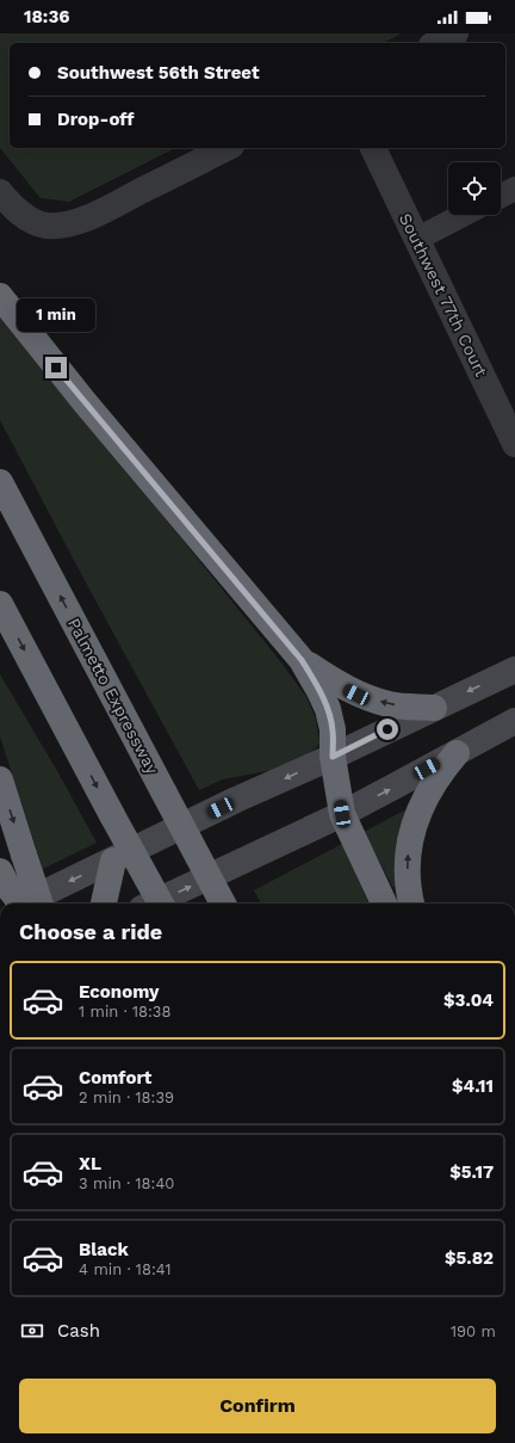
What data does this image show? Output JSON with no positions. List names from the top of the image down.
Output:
{
  "streets": {
    "highway": ["Palmetto Expressway"],
    "street": ["Southwest 77th Court"]
  },
  "page": {
    "status": "18:36",
    "banner": ["Southwest 56th Street", "Drop-off"],
    "bubble": "1 min",
    "heading": "Choose a ride",
    "list": [
      {
        "name": "Economy",
        "note": "1 min · 18:38",
        "value": "$3.04"
      },
      {
        "name": "Comfort",
        "note": "2 min · 18:39",
        "value": "$4.11"
      },
      {
        "name": "XL",
        "note": "3 min · 18:40",
        "value": "$5.17"
      },
      {
        "name": "Black",
        "note": "4 min · 18:41",
        "value": "$5.82"
      }
    ],
    "pay": ["Cash", "190 m"],
    "buttons": "Confirm"
  }
}
